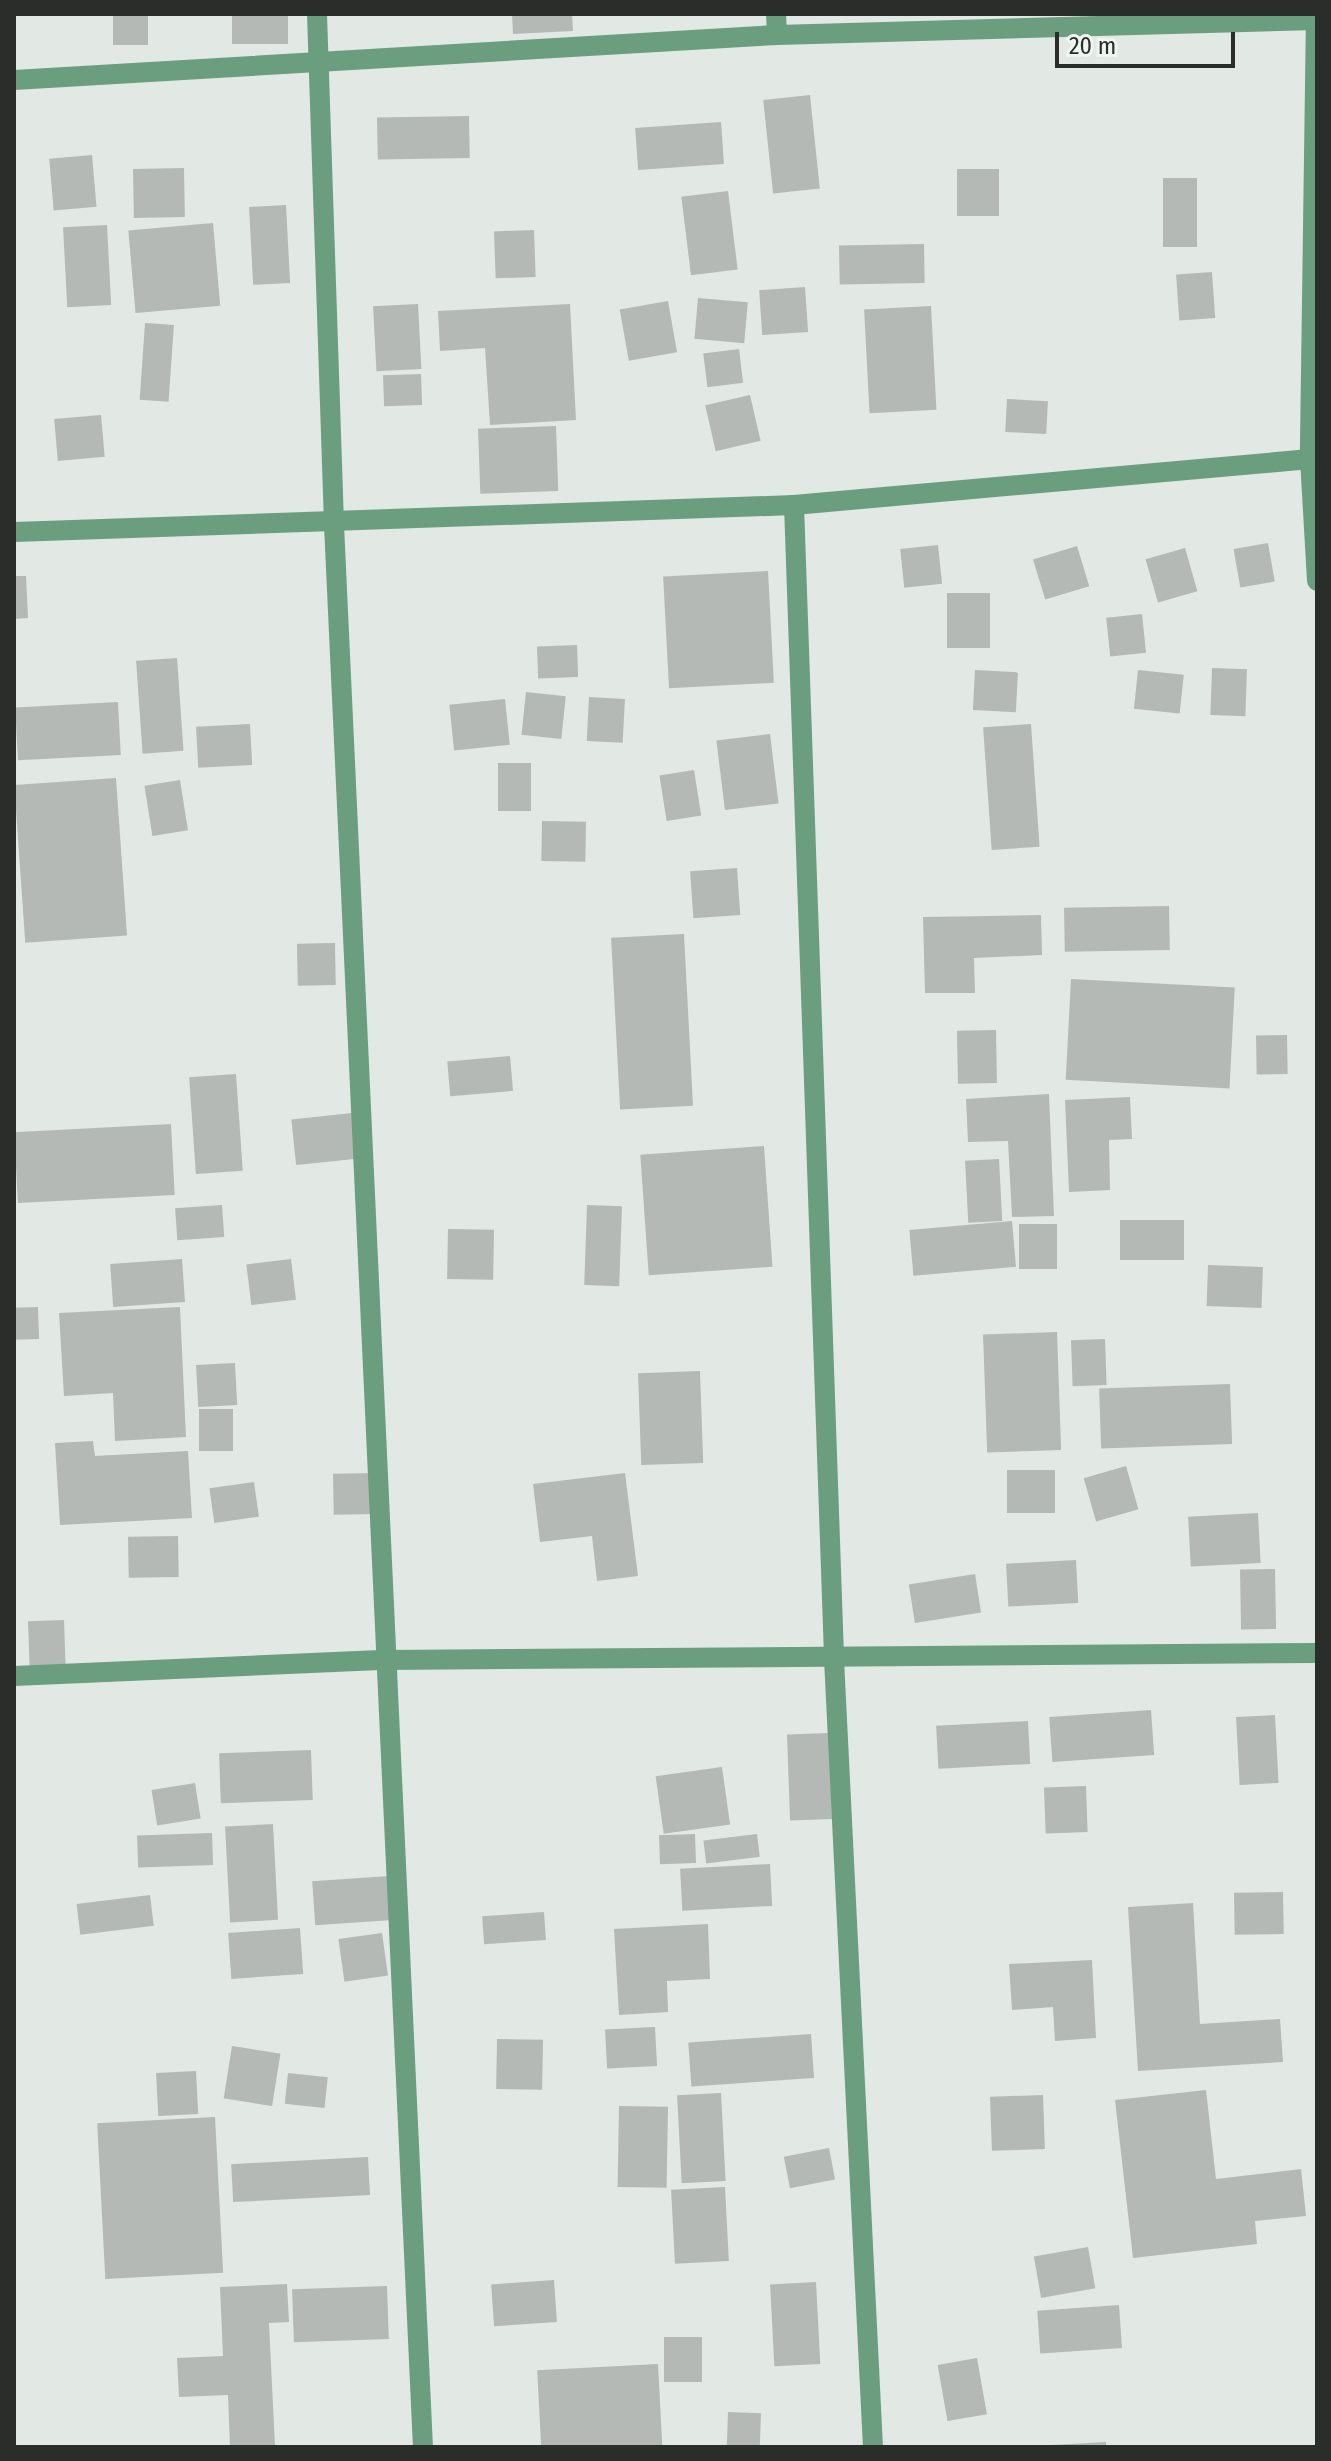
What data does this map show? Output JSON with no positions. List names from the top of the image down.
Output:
{
  "scale_bar": "20 m"
}
